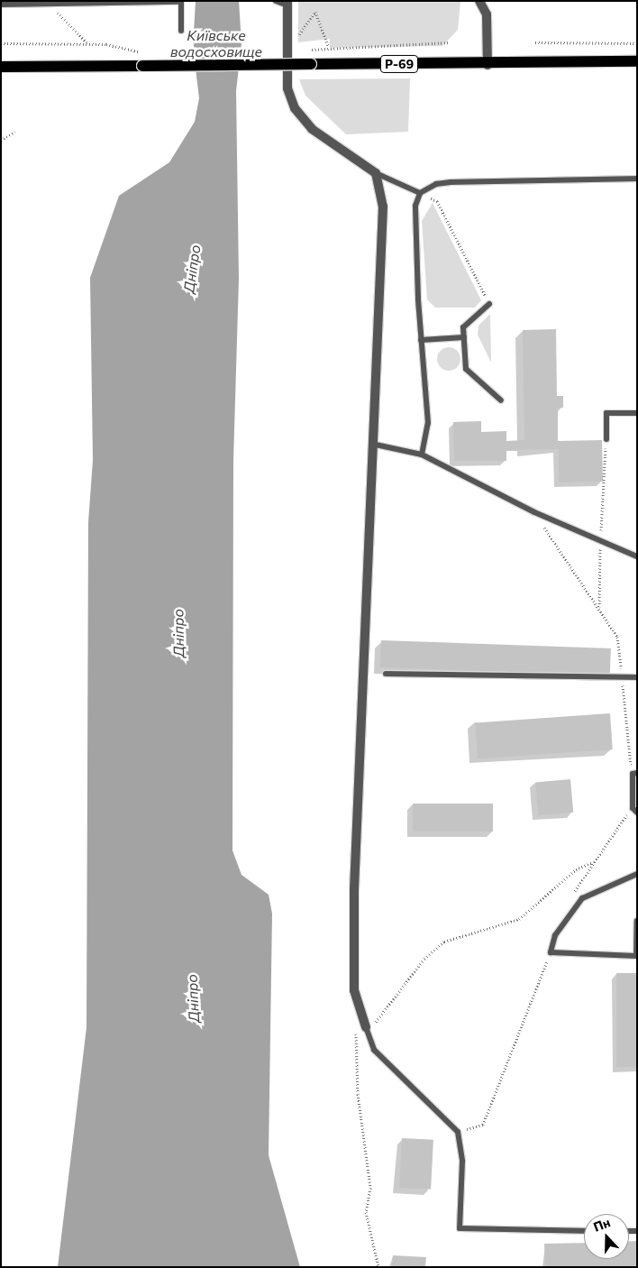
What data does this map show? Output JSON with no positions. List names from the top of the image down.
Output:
{
  "streets": {
    "main road": ["Р-69"]
  },
  "water": ["Київське водосховище", "Дніпро"],
  "north": "top"
}
